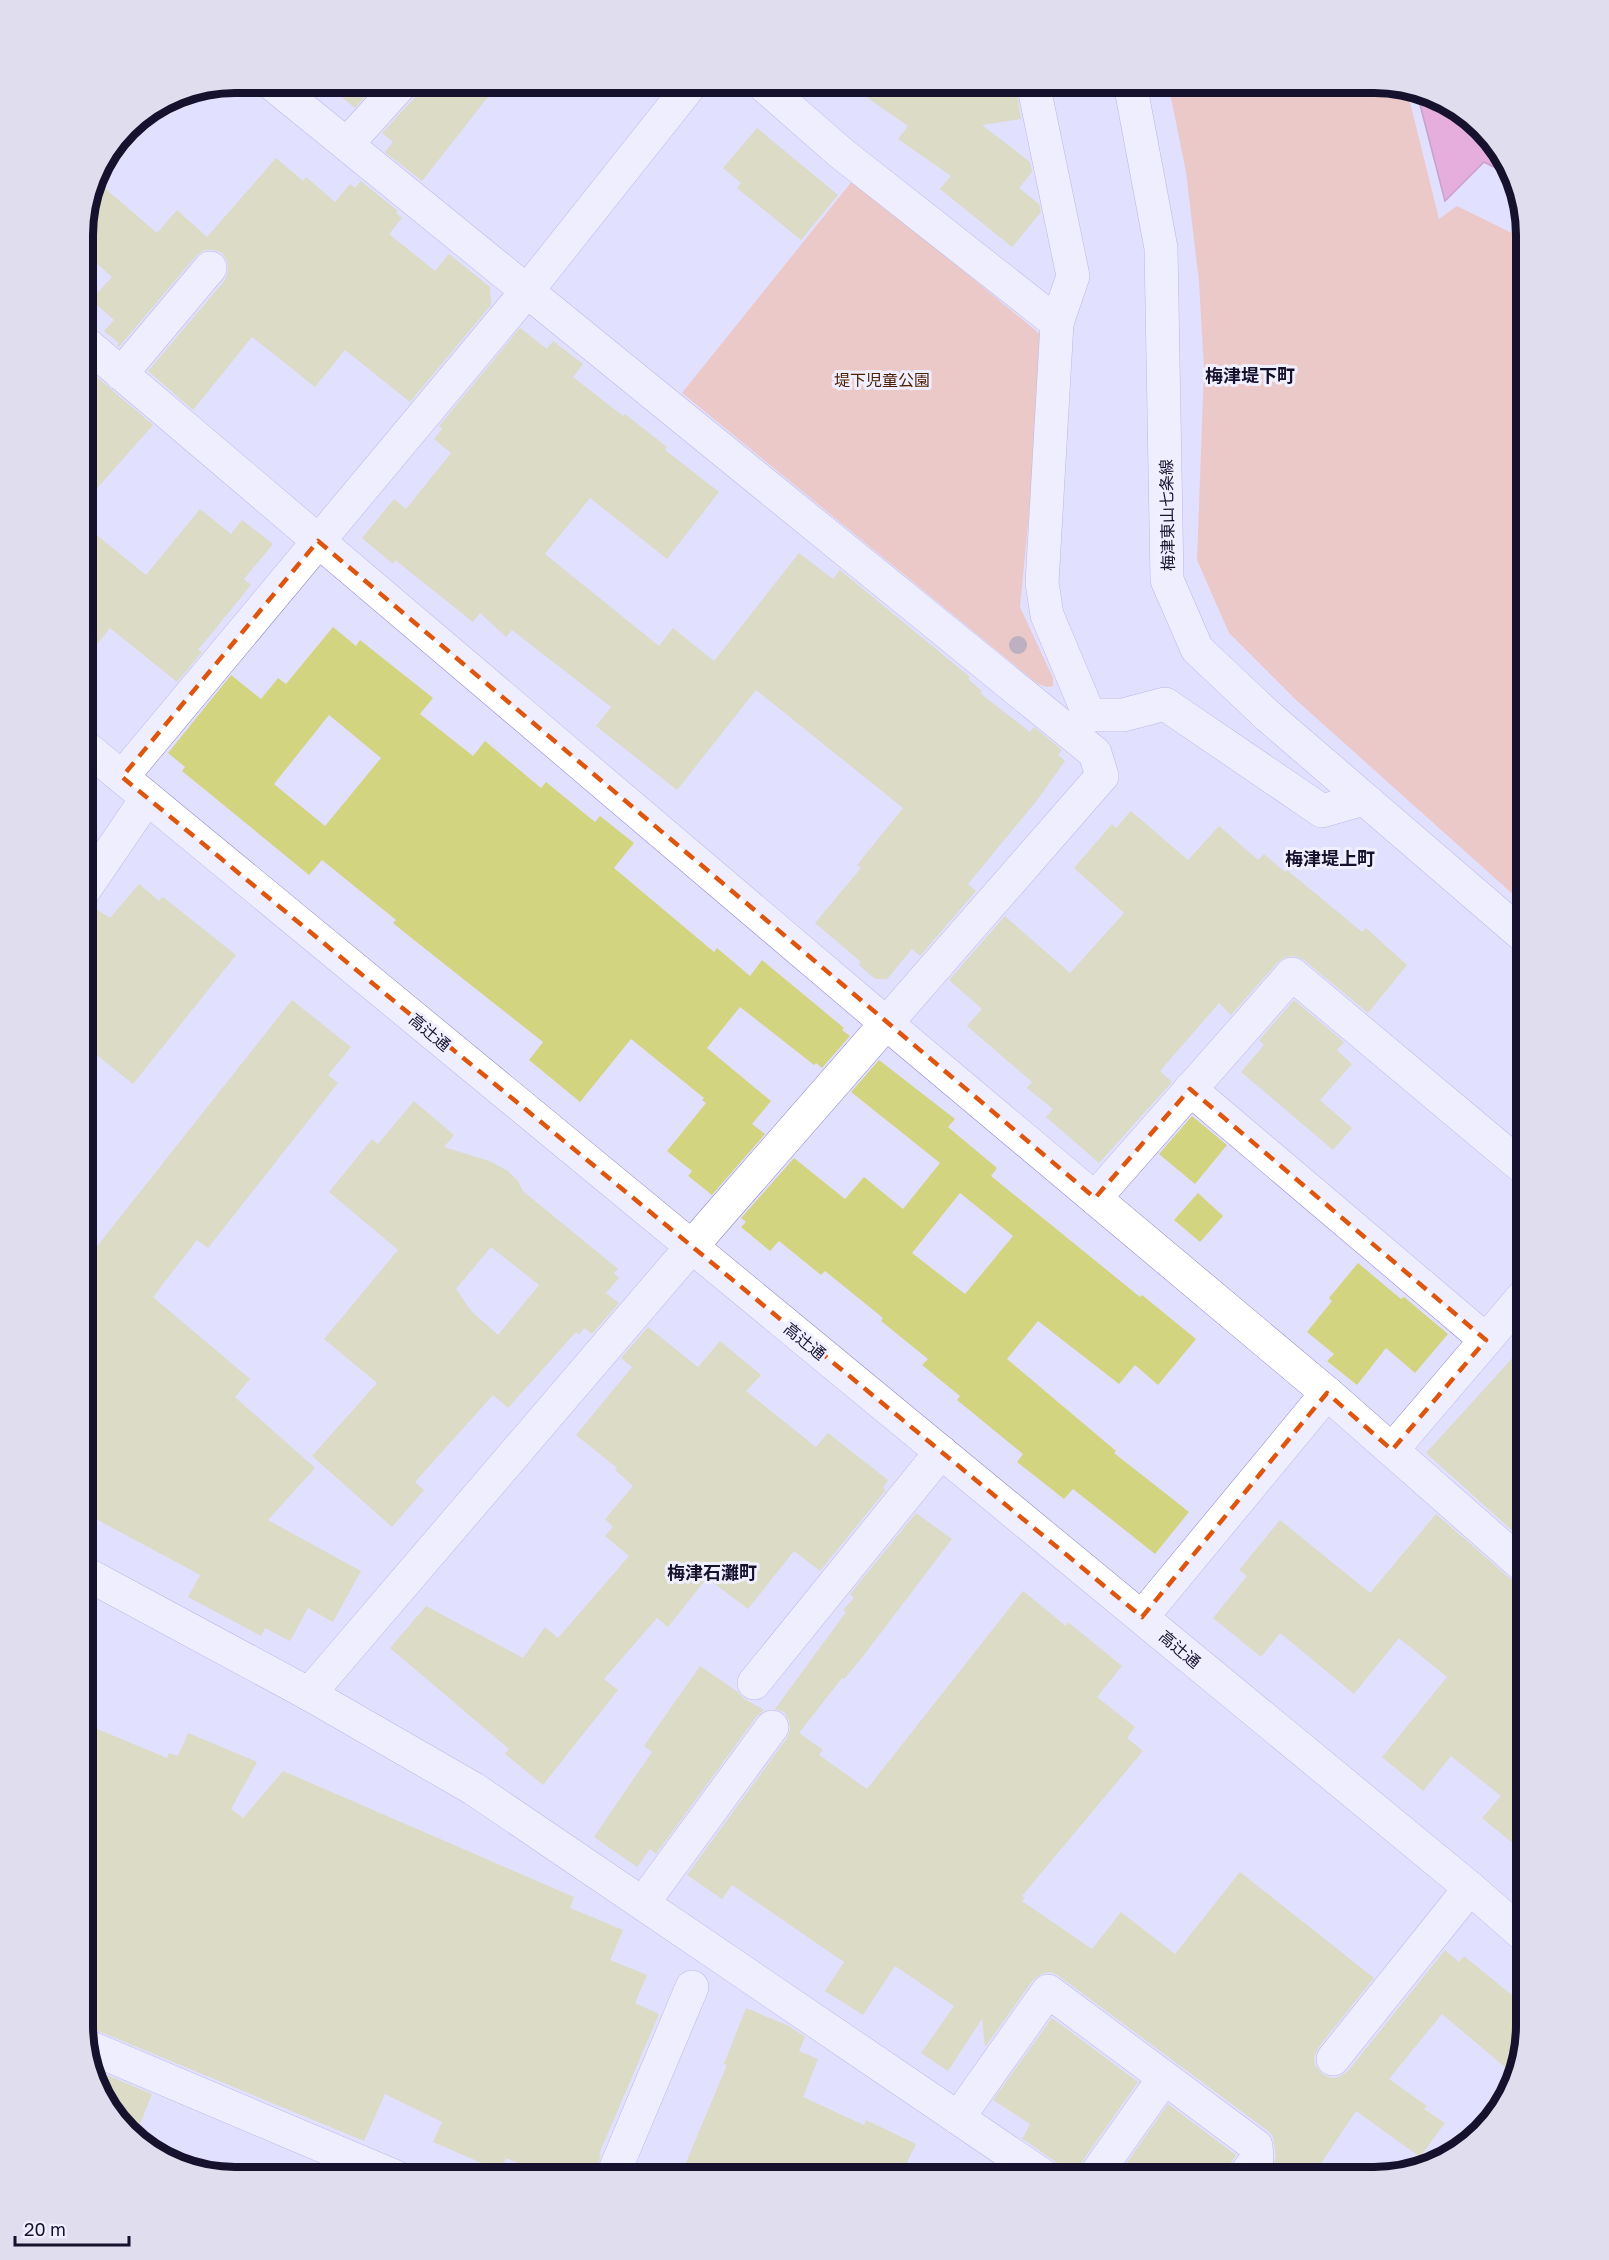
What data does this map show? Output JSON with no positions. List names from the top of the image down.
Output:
{
  "streets": {
    "street": ["梅津東山七条線", "高辻通"]
  },
  "districts": ["梅津堤下町", "梅津堤上町", "梅津石灘町"],
  "parks": ["堤下児童公園"],
  "scale_bar": "20 m"
}
